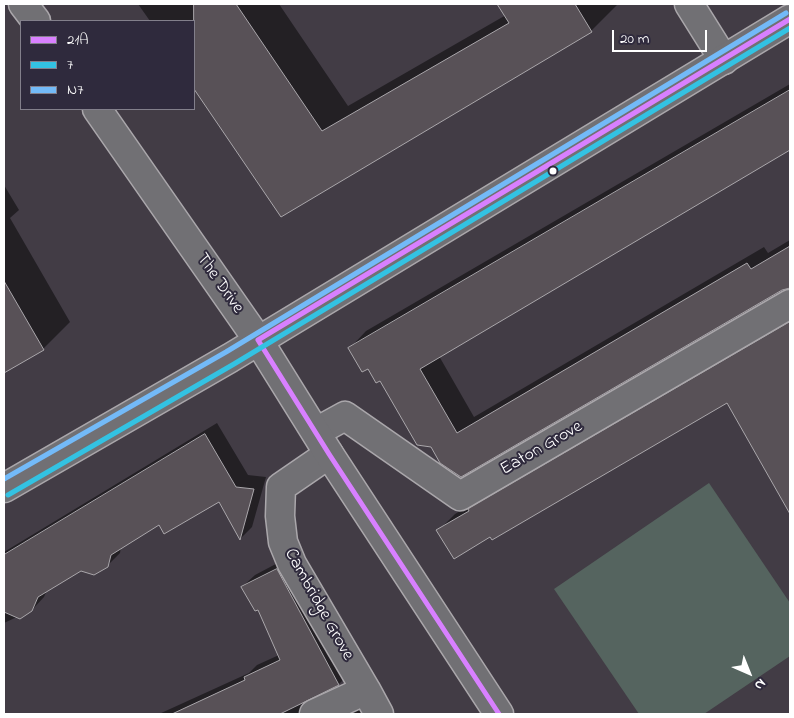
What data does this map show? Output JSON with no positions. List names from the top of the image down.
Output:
{
  "streets": {
    "main road": ["The Drive", "Eaton Grove", "Cambridge Grove"]
  },
  "crossings": [
    ["The Drive", "Eaton Grove"],
    ["The Drive", "Cambridge Grove"],
    ["Eaton Grove", "Cambridge Grove"]
  ],
  "lines": ["transit line N7", "transit line 21A", "transit line 7"],
  "legend": ["21A", "7", "N7"],
  "scale_bar": "20 m",
  "north": "bottom right"
}
